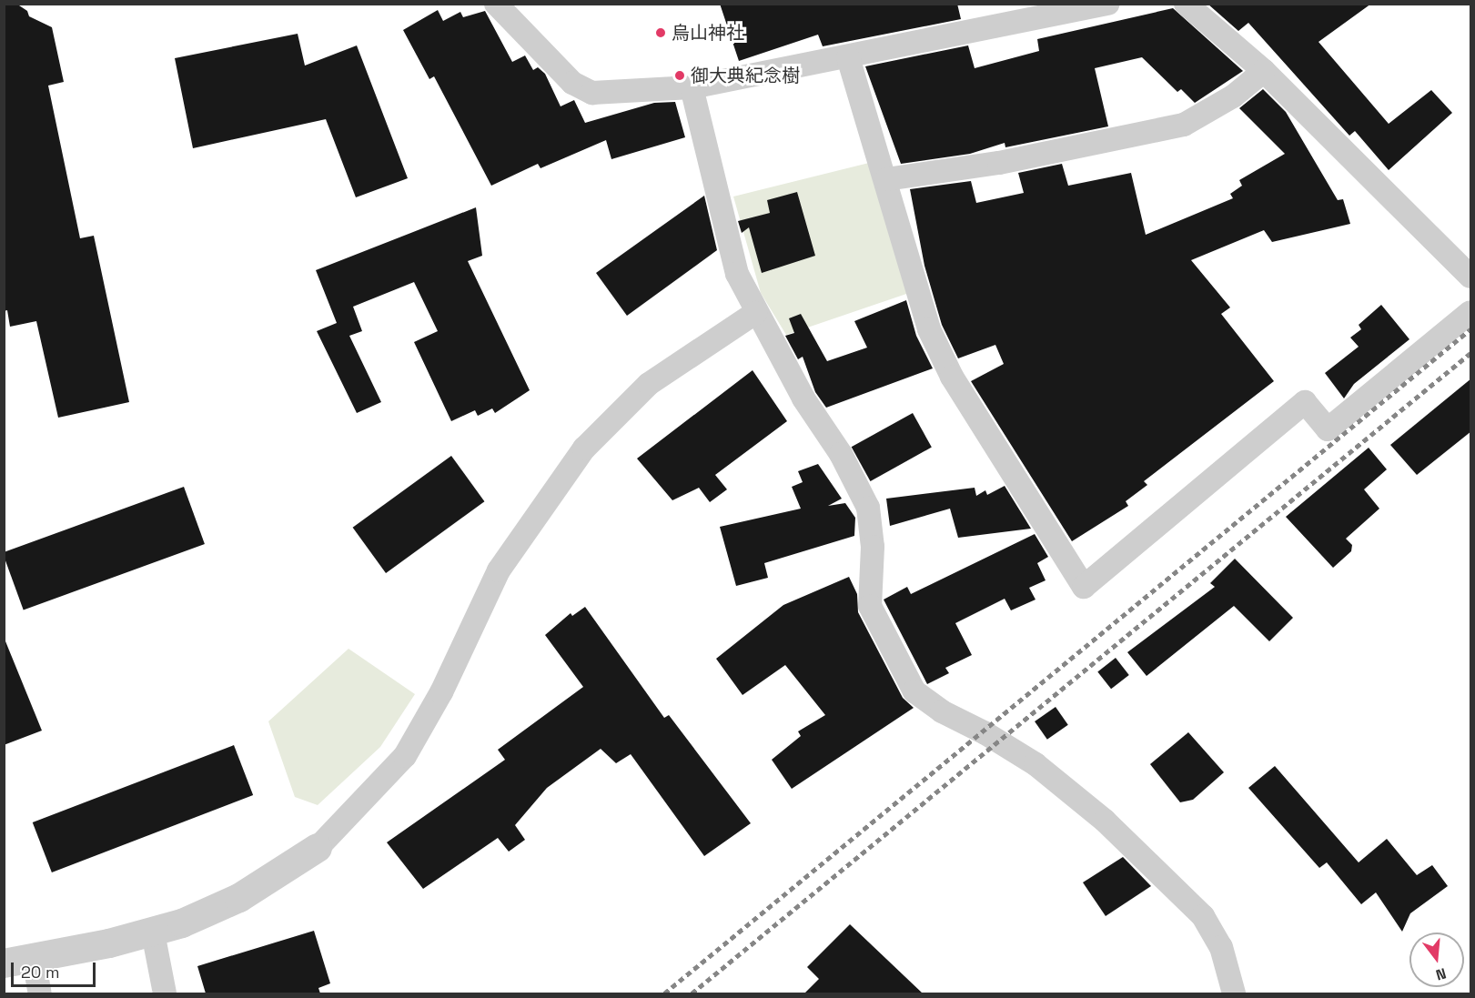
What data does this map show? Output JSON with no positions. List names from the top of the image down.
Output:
{
  "places": ["烏山神社", "御大典紀念樹"],
  "scale_bar": "20 m",
  "north": "bottom"
}
